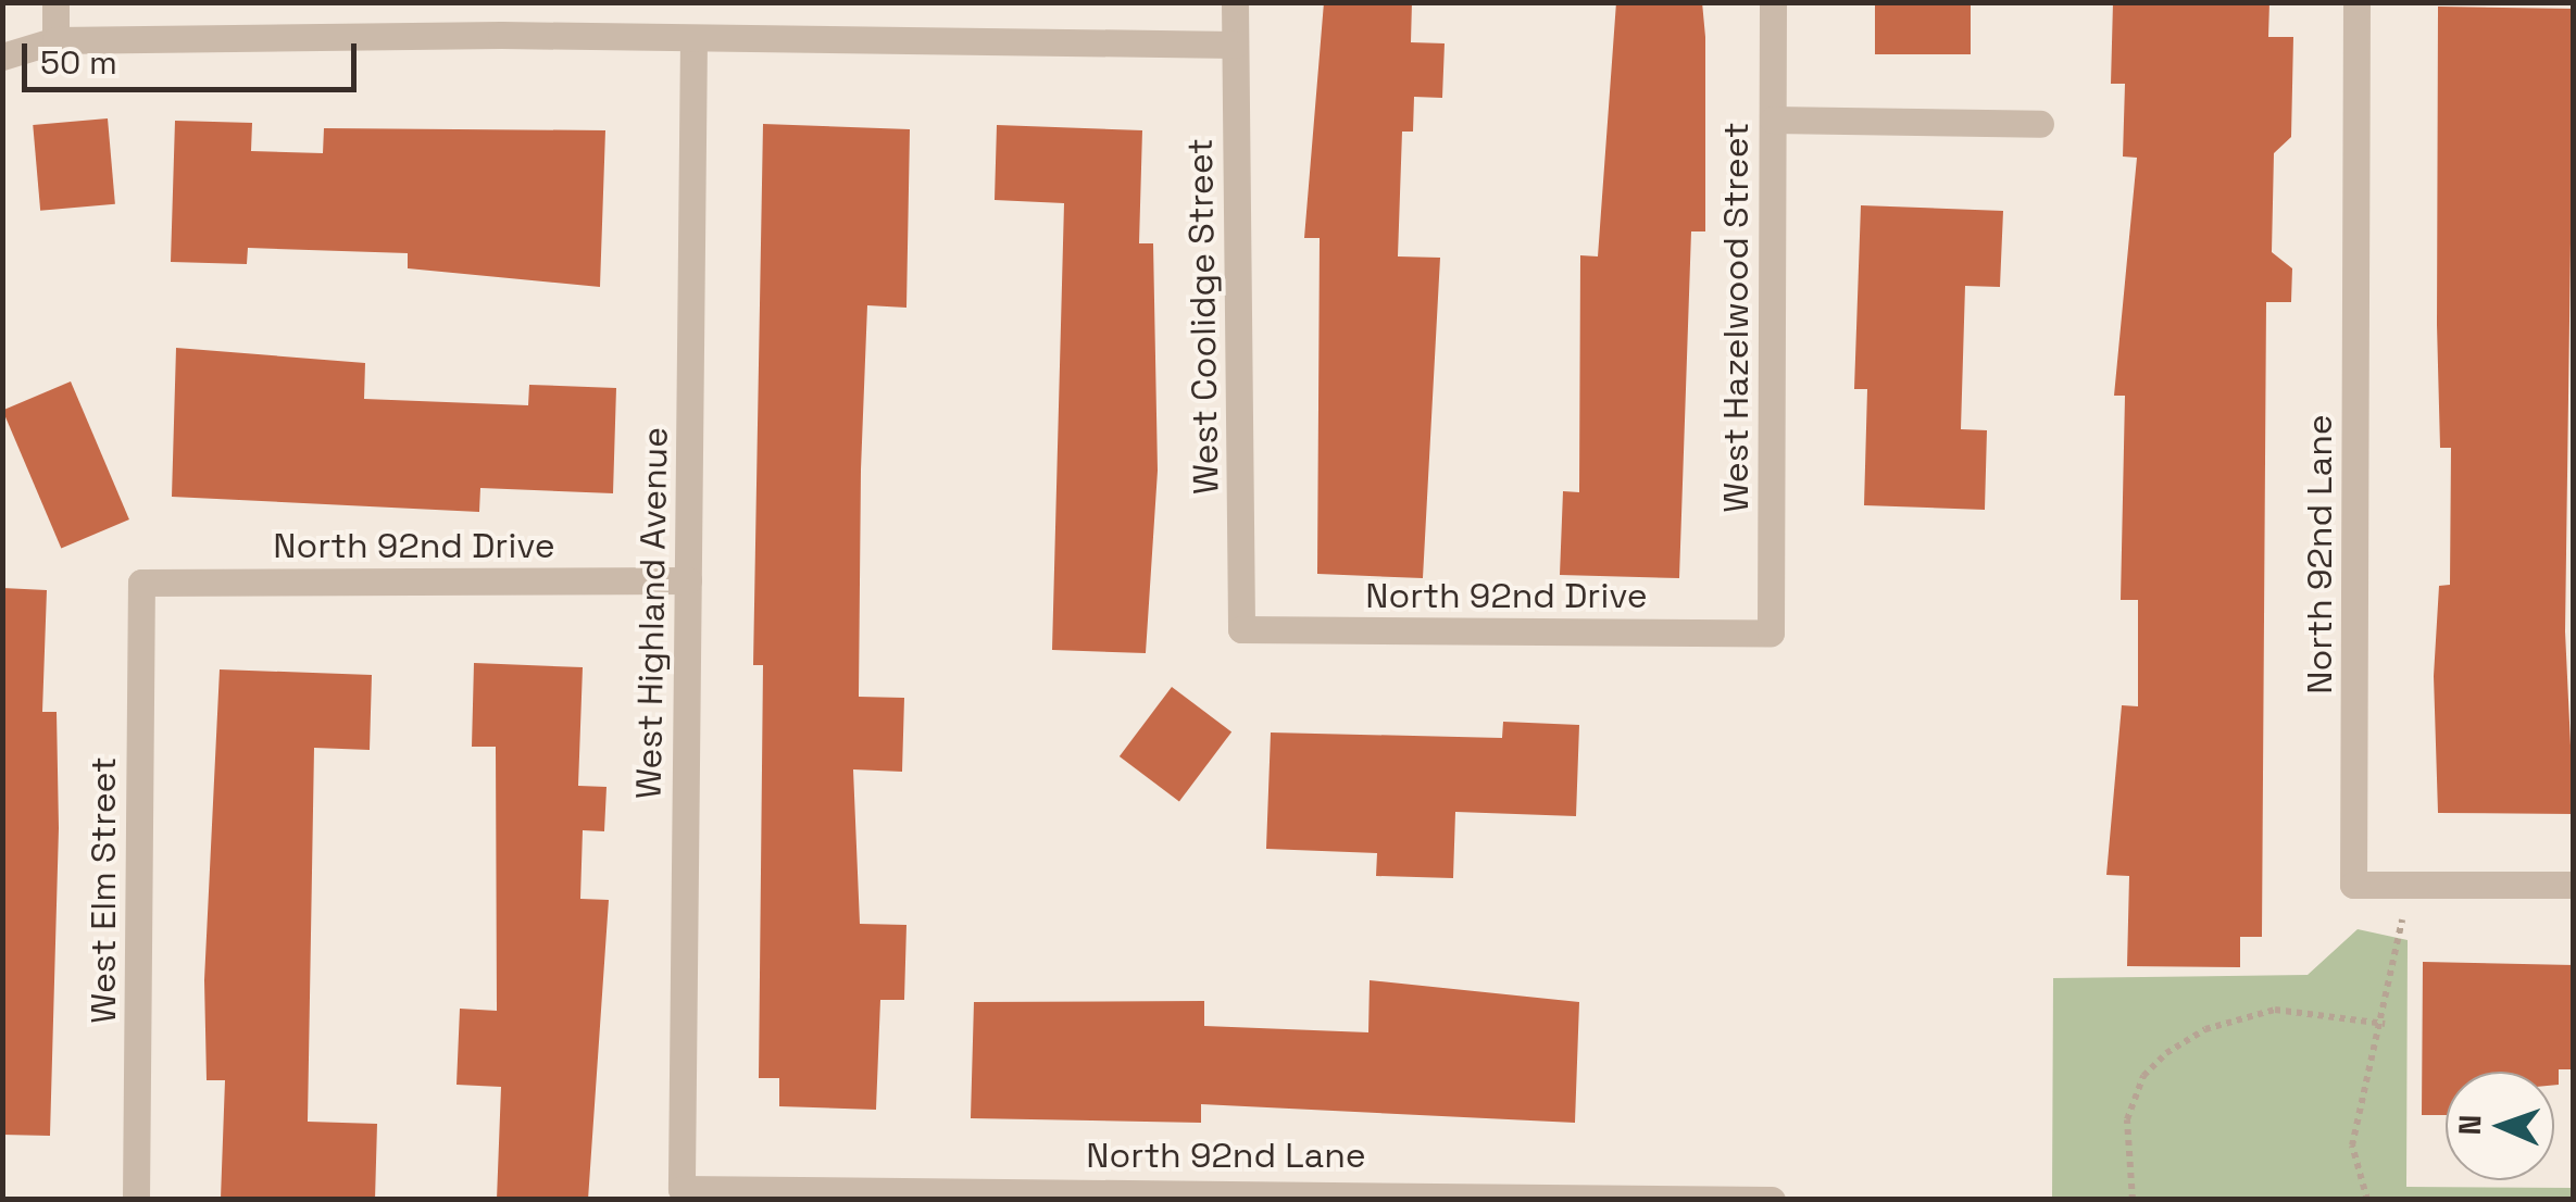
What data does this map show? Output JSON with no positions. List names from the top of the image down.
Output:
{
  "streets": {
    "street": [
      "West Coolidge Street",
      "West Hazelwood Street",
      "North 92nd Drive",
      "North 92nd Lane",
      "West Highland Avenue",
      "West Elm Street"
    ]
  },
  "crossings": [
    ["West Coolidge Street", "North 92nd Drive"],
    ["West Hazelwood Street", "North 92nd Drive"],
    ["North 92nd Drive", "West Highland Avenue"],
    ["North 92nd Drive", "West Elm Street"],
    ["North 92nd Lane", "West Highland Avenue"]
  ],
  "scale_bar": "50 m",
  "north": "left"
}
